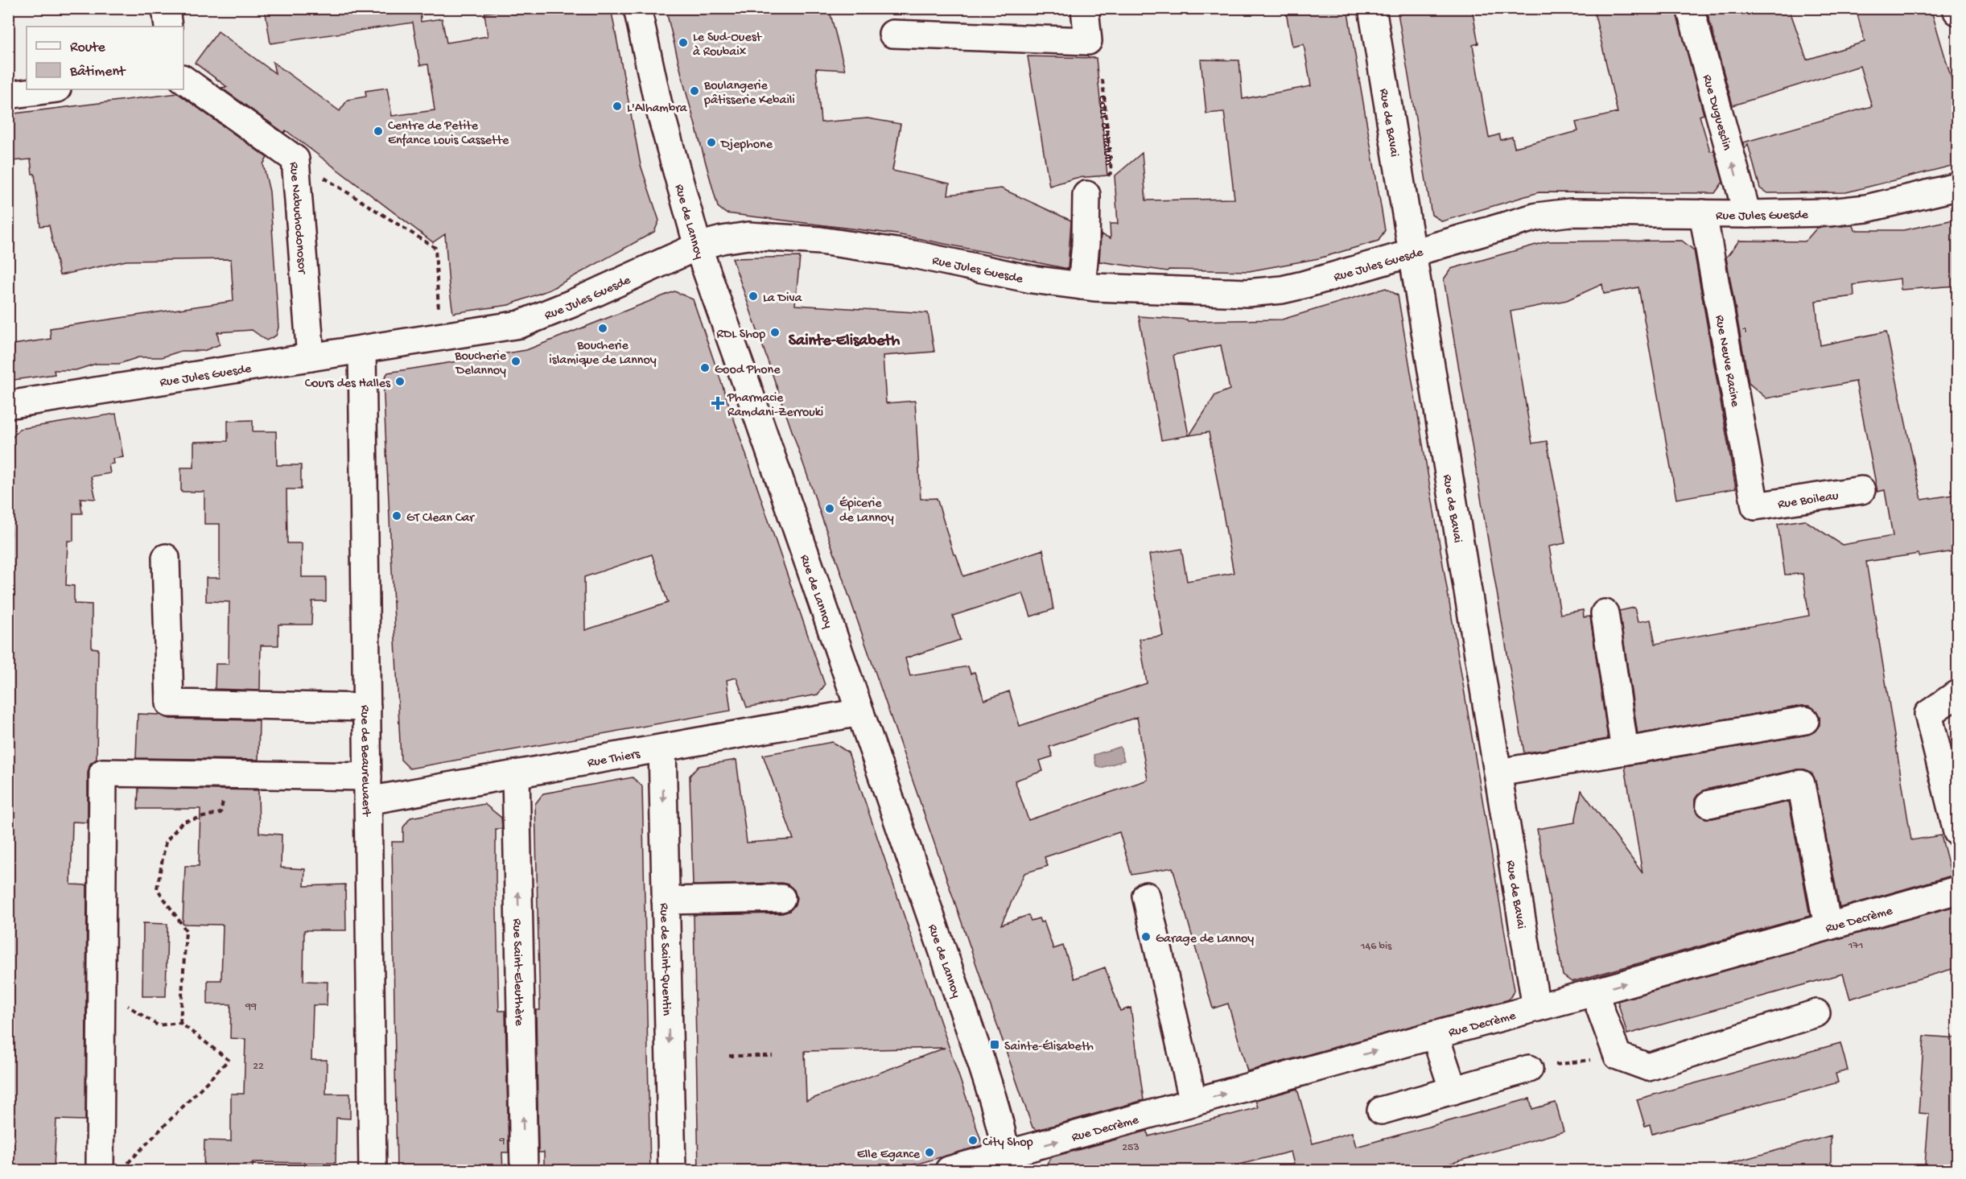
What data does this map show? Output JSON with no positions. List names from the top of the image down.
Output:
{
  "streets": {
    "street": [
      "Rue Duguesclin",
      "Rue de Bavai",
      "Rue Jules Guesde",
      "Rue Nabuchodonosor",
      "Rue de Lannoy",
      "Rue Neuve Racine",
      "Rue Boileau",
      "Rue Thiers",
      "Rue de Beaurewaert",
      "Rue Decrème",
      "Rue de Saint-Quentin",
      "Rue Saint-Eleuthère"
    ],
    "path": ["Cour d'Haluin"]
  },
  "crossings": [
    ["Rue Duguesclin", "Rue Jules Guesde"],
    ["Rue de Bavai", "Rue Jules Guesde"],
    ["Rue de Bavai", "Rue Decrème"],
    ["Rue Jules Guesde", "Rue Nabuchodonosor"],
    ["Rue Jules Guesde", "Rue de Lannoy"],
    ["Rue Jules Guesde", "Rue Neuve Racine"],
    ["Rue Jules Guesde", "Rue de Beaurewaert"],
    ["Rue de Lannoy", "Rue Thiers"],
    ["Rue de Lannoy", "Rue Decrème"],
    ["Rue Neuve Racine", "Rue Boileau"],
    ["Rue Thiers", "Rue de Beaurewaert"],
    ["Rue Thiers", "Rue de Saint-Quentin"],
    ["Rue Thiers", "Rue Saint-Eleuthère"]
  ],
  "one_way": ["Rue Duguesclin", "Rue de Saint-Quentin", "Rue Saint-Eleuthère"],
  "districts": ["Sainte-Elisabeth"],
  "places": {
    "other": [
      "Le Sud-Ouest à Roubaix",
      "Boulangerie pâtisserie Kebaili",
      "L'Alhambra",
      "Centre de Petite Enfance Louis Cassette",
      "Djephone",
      "La Diva",
      "Boucherie islamique de Lannoy",
      "RDL Shop",
      "Boucherie Delannoy",
      "Good Phone",
      "Cours des Halles",
      "Épicerie de Lannoy",
      "GT Clean Car",
      "Garage de Lannoy",
      "City Shop",
      "Elle Egance"
    ],
    "health": ["Pharmacie Ramdani-Zerrouki"],
    "transit": ["Sainte-Élisabeth"]
  },
  "house_numbers": [
    "1",
    "171",
    "146 bis",
    "99",
    "22",
    "9",
    "253"
  ],
  "legend": ["Route", "Bâtiment"]
}
